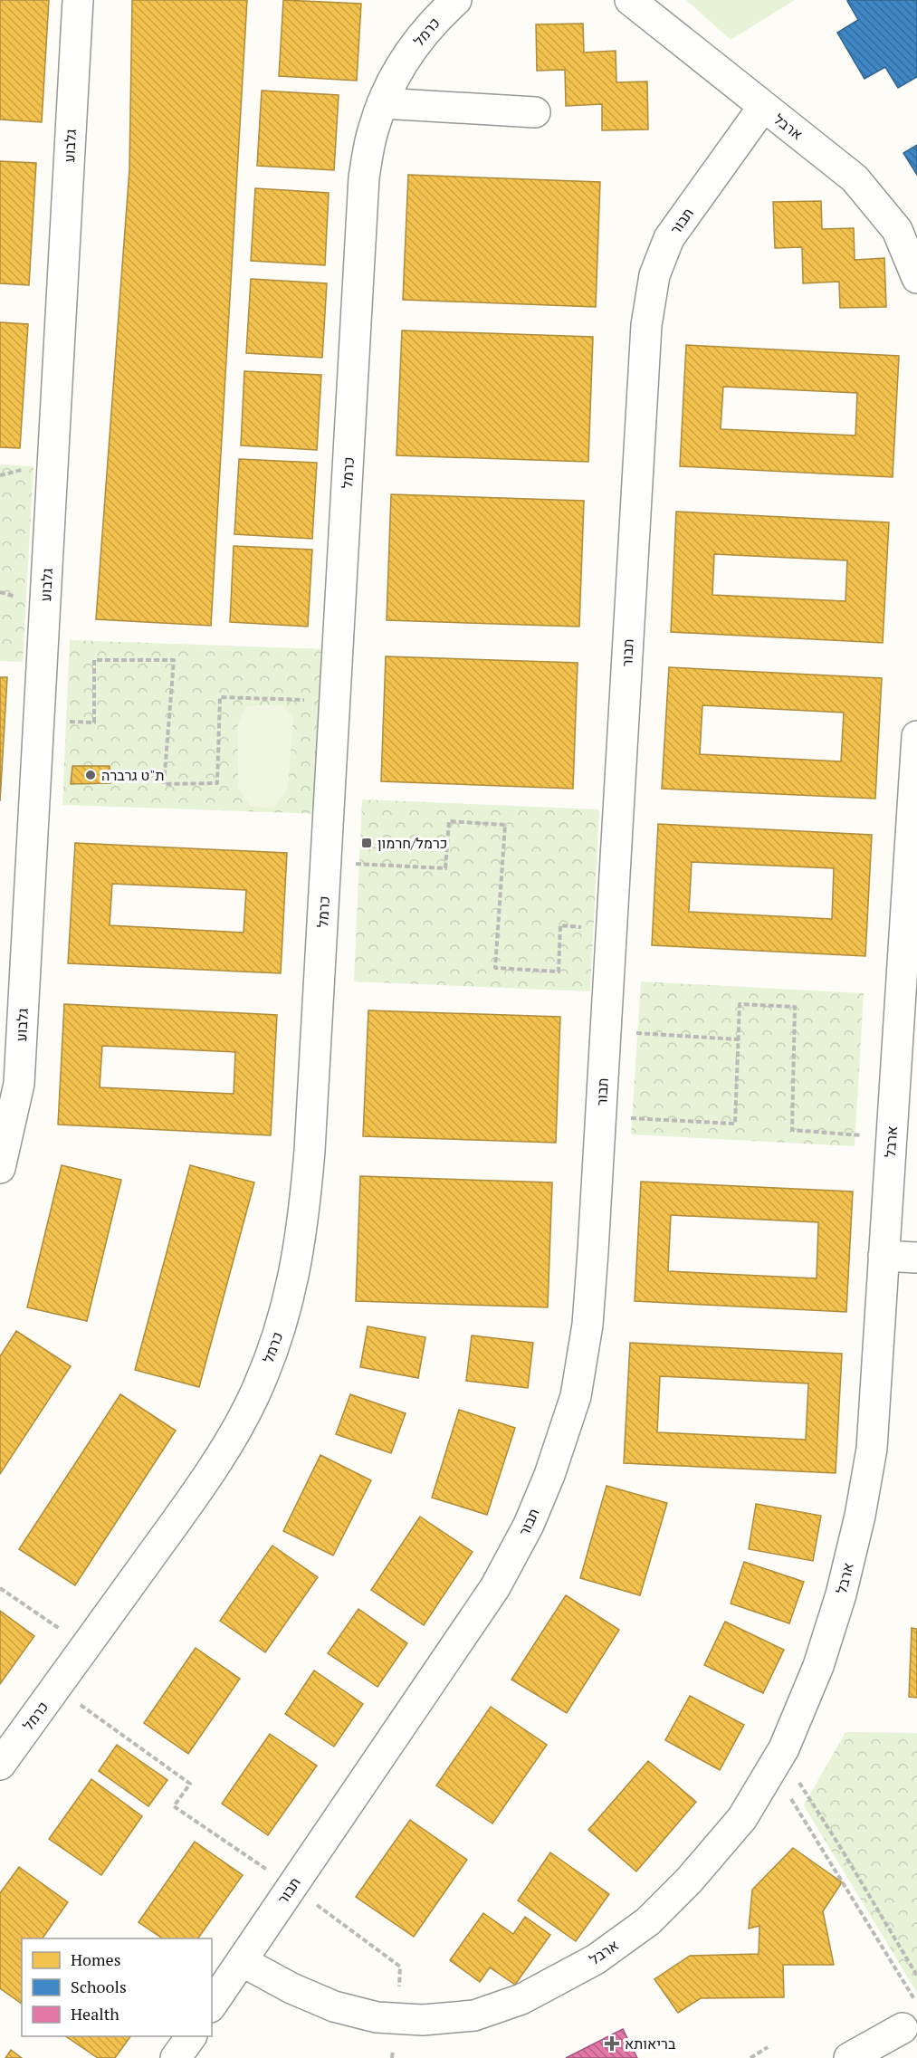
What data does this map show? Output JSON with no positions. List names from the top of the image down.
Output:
{
  "streets": {
    "street": [
      "כרמל",
      "ארבל",
      "גלבוע",
      "תבור"
    ]
  },
  "crossings": [
    ["ארבל", "תבור"]
  ],
  "places": {
    "other": ["ת\"ט גרברה"],
    "transit": ["כרמל/חרמון"],
    "health": ["בריאותא"]
  },
  "legend": ["Homes", "Schools", "Health"]
}
